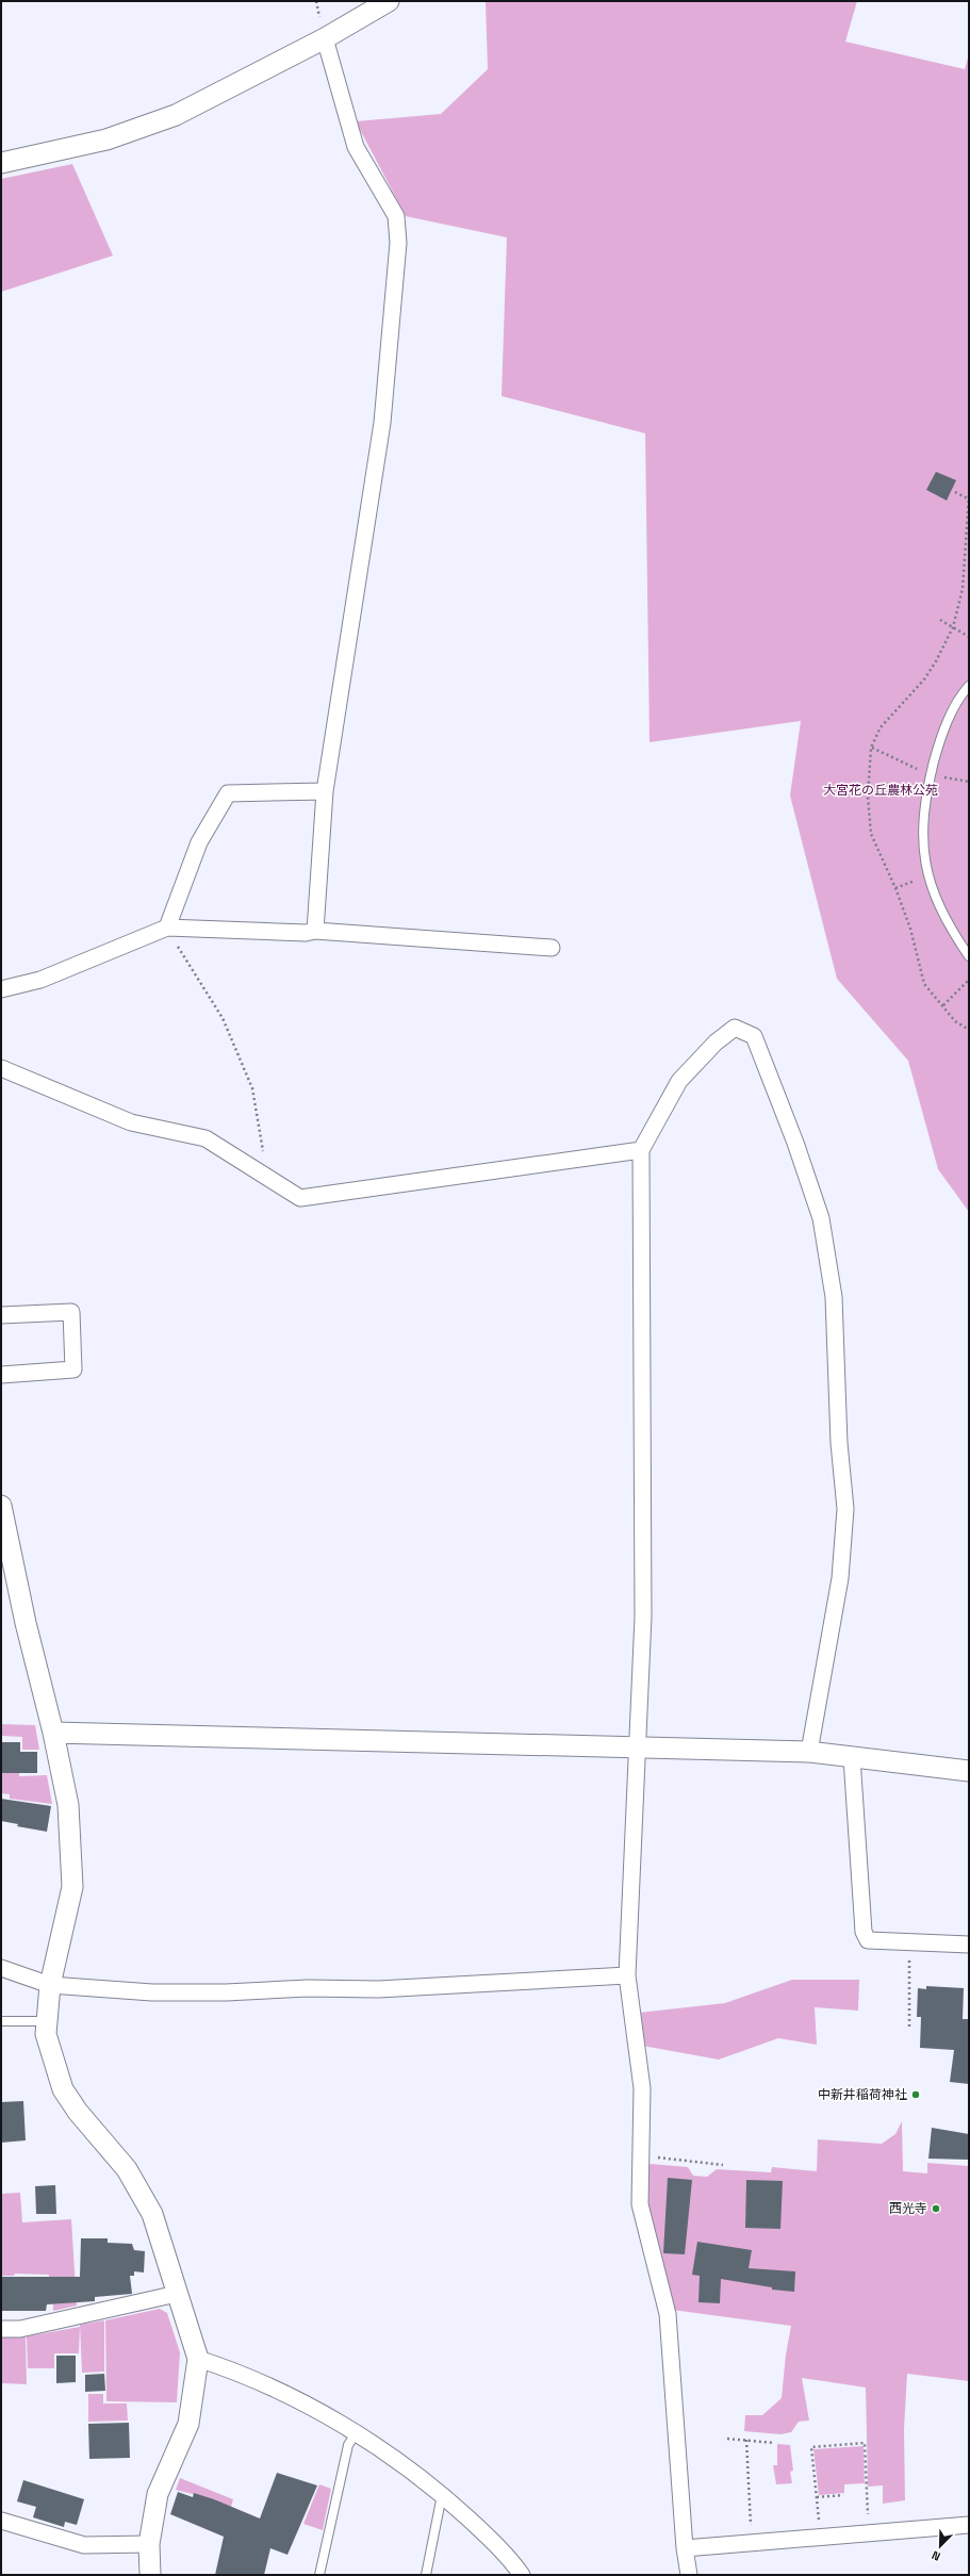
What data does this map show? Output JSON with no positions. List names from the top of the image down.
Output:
{
  "parks": ["大宮花の丘農林公苑"],
  "places": ["中新井稲荷神社", "西光寺"],
  "north": "bottom left"
}
